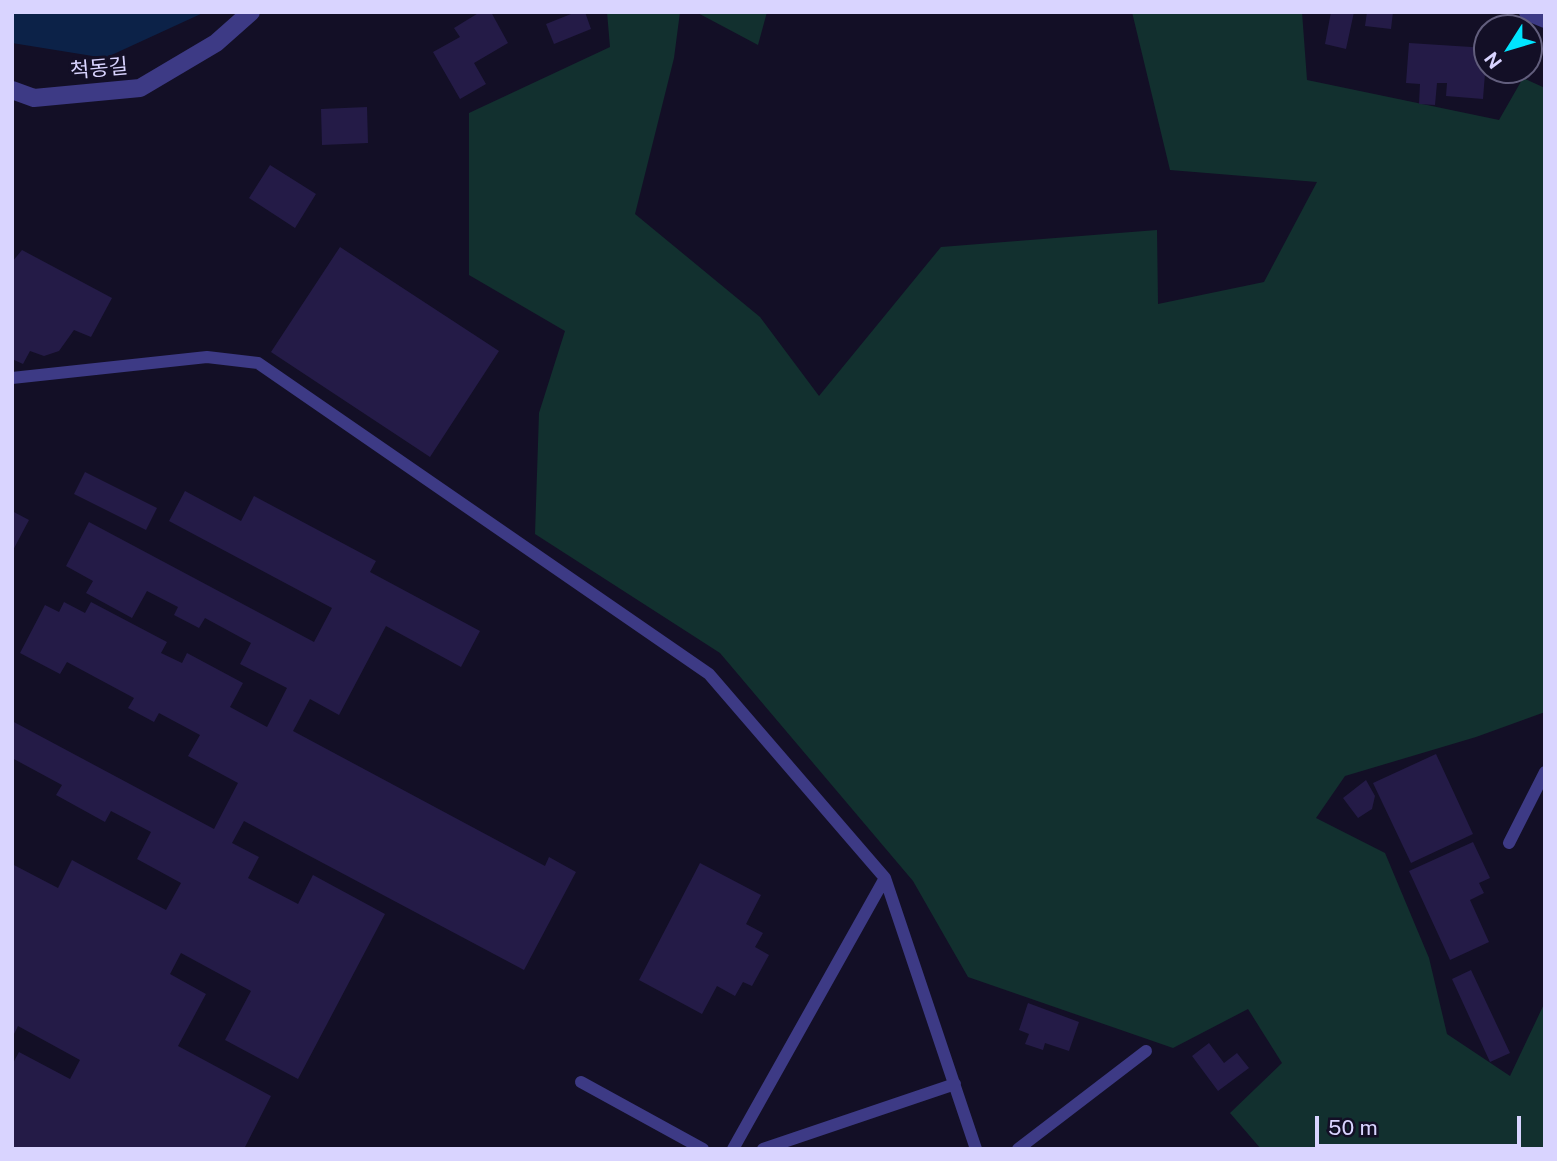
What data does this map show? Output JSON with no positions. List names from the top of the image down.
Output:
{
  "streets": {
    "street": ["척동길"]
  },
  "scale_bar": "50 m",
  "north": "bottom left"
}
